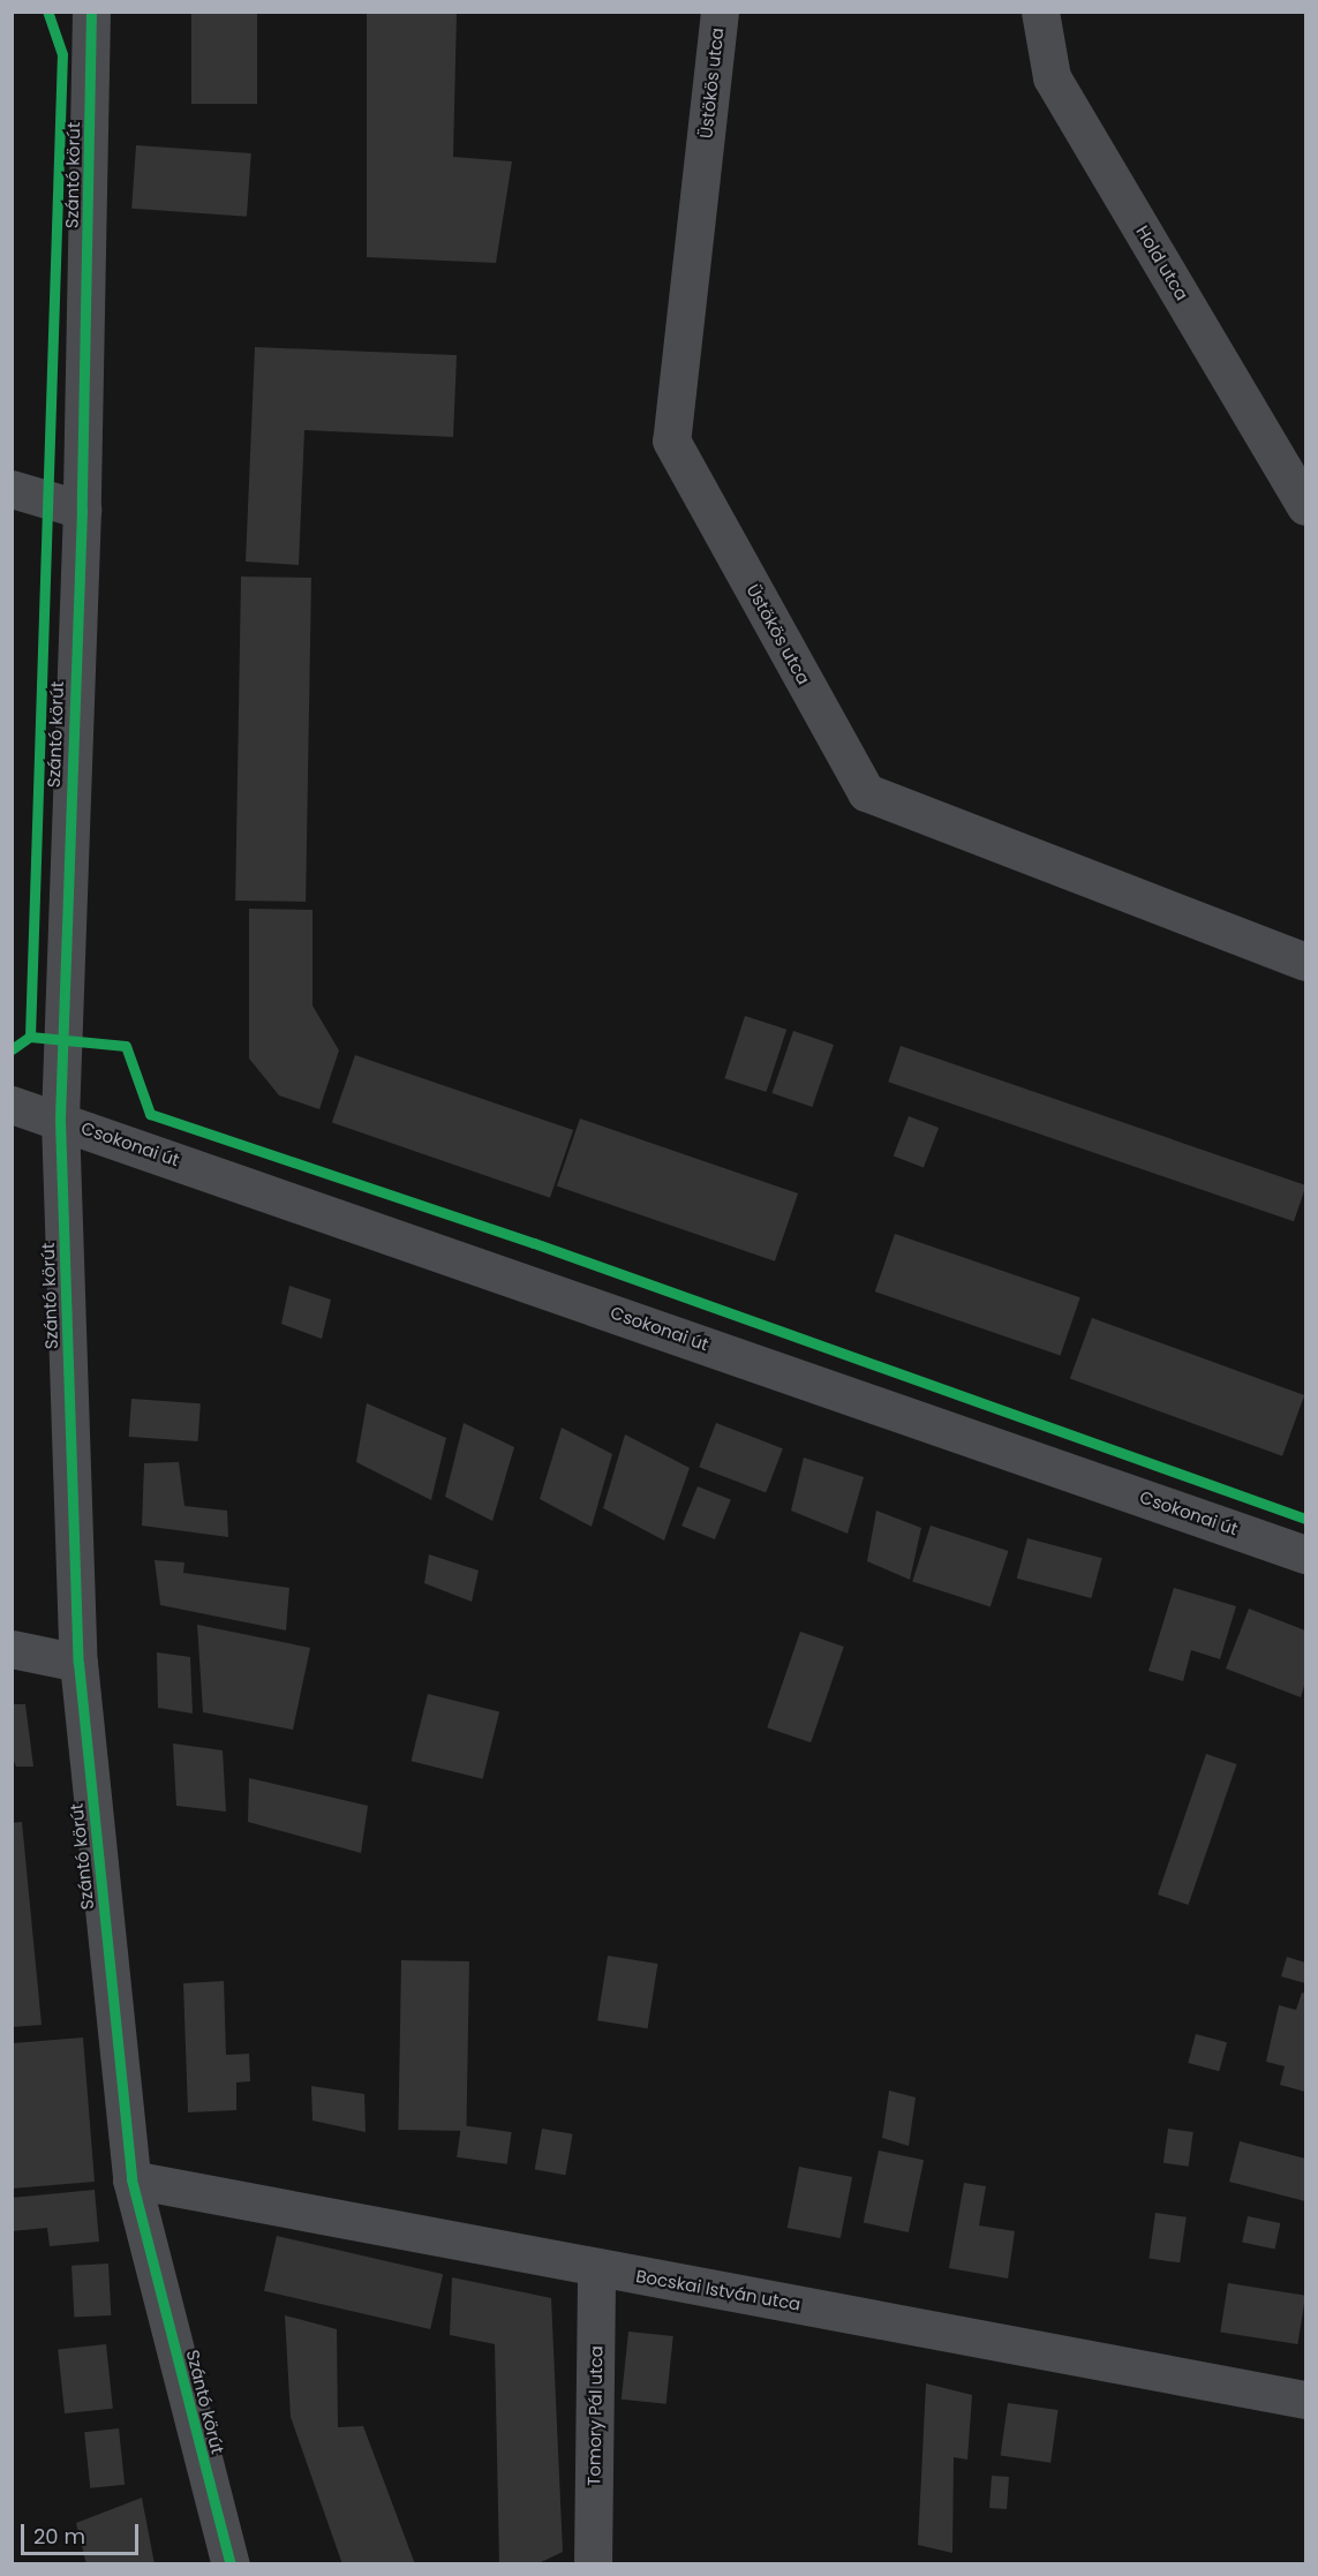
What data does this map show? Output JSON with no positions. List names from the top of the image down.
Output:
{
  "streets": {
    "street": [
      "Üstökös utca",
      "Szántó körút",
      "Hold utca",
      "Csokonai út",
      "Bocskai István utca",
      "Tomory Pál utca"
    ]
  },
  "crossings": [
    ["Szántó körút", "Csokonai út"],
    ["Szántó körút", "Bocskai István utca"],
    ["Bocskai István utca", "Tomory Pál utca"]
  ],
  "scale_bar": "20 m"
}
